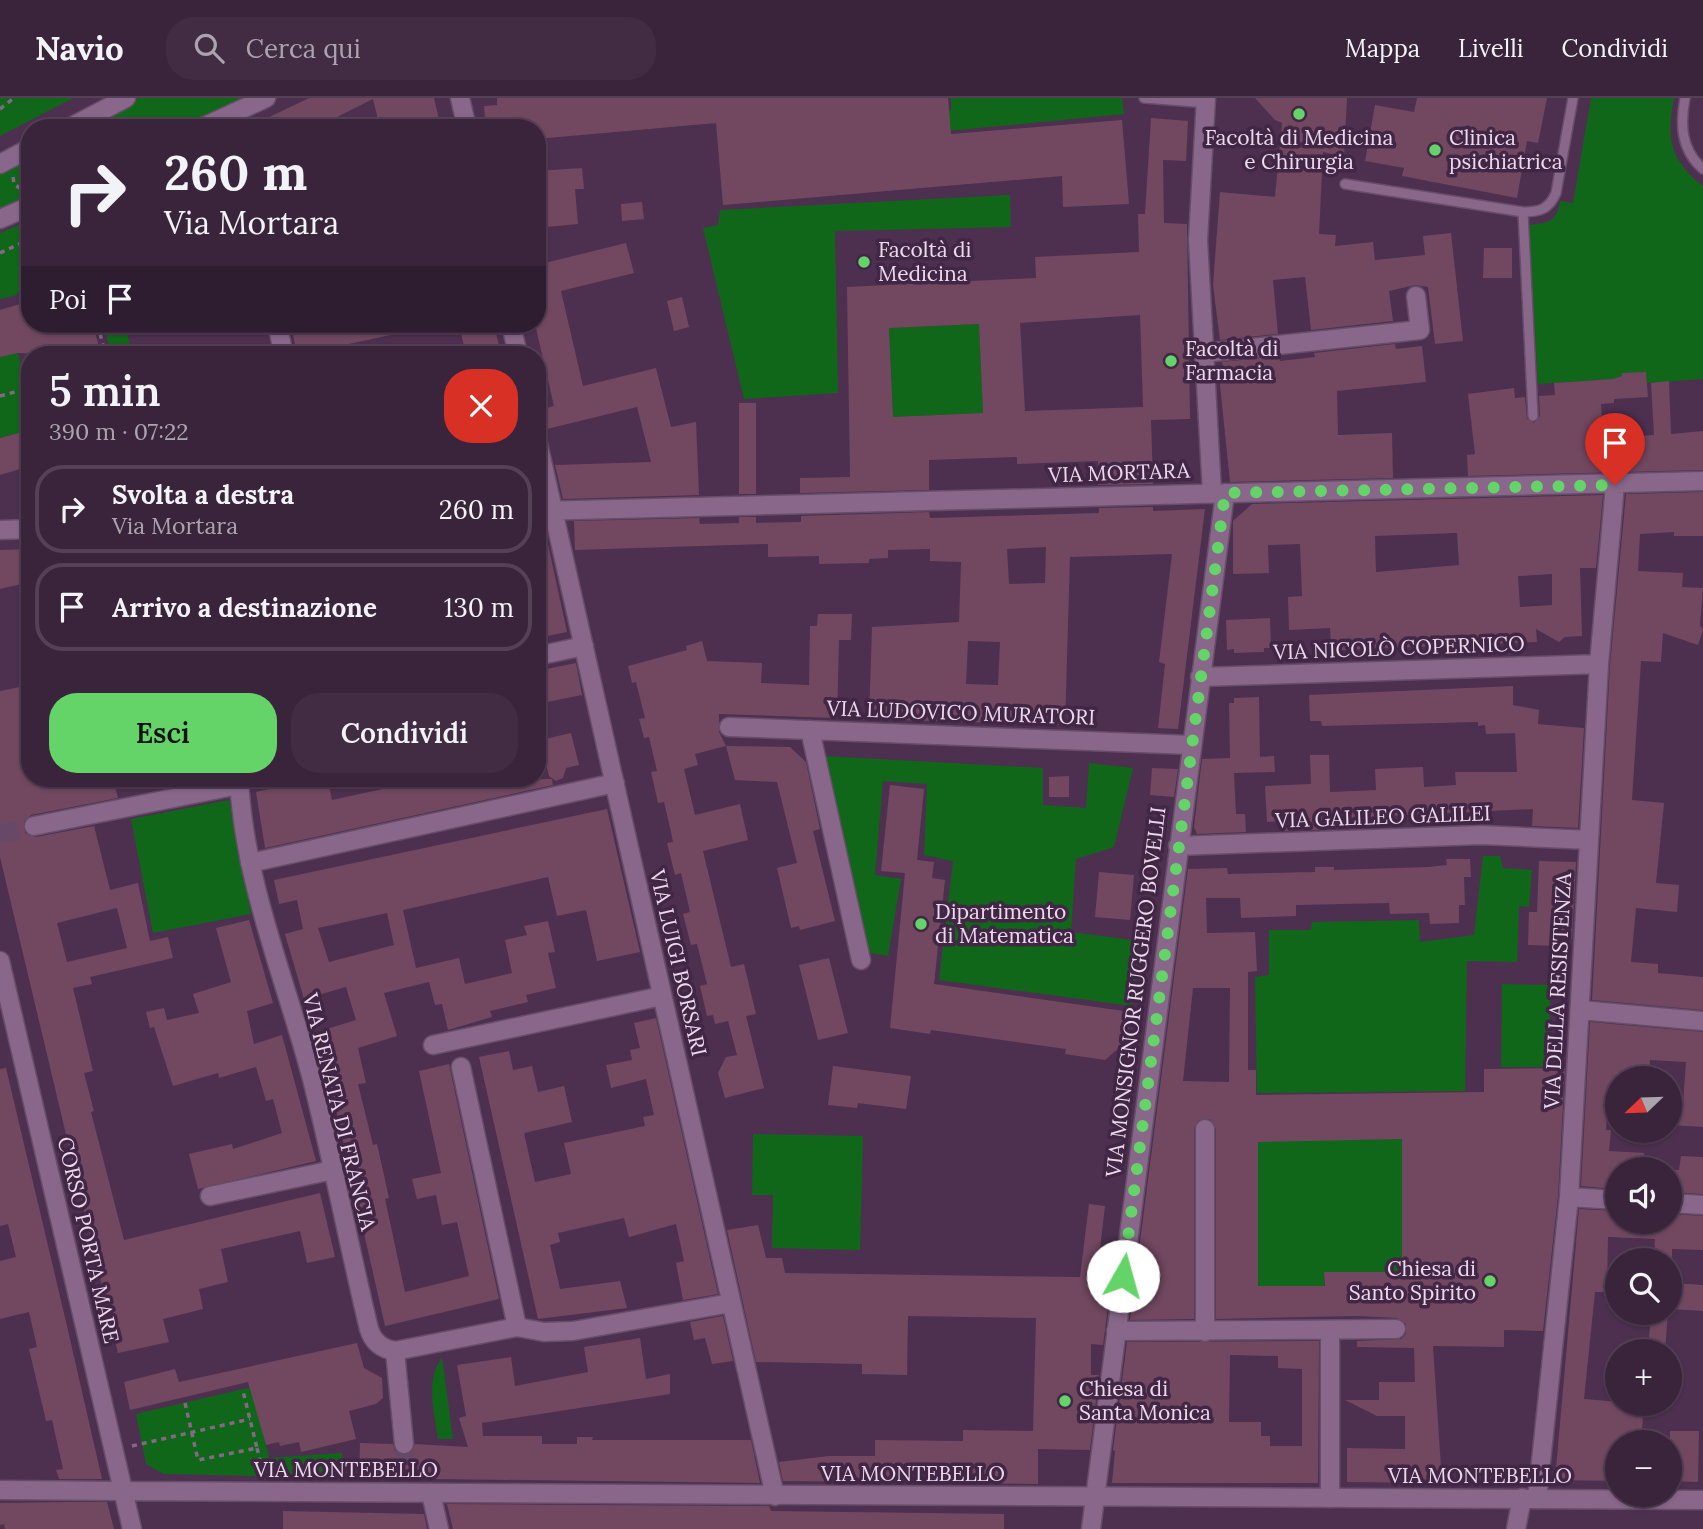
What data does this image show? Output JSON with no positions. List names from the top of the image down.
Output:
{
  "streets": {
    "street": [
      "VIA MORTARA",
      "VIA NICOLÒ COPERNICO",
      "VIA LUDOVICO MURATORI",
      "VIA GALILEO GALILEI",
      "VIA LUIGI BORSARI",
      "VIA DELLA RESISTENZA",
      "VIA MONSIGNOR RUGGERO BOVELLI",
      "VIA RENATA DI FRANCIA",
      "CORSO PORTA MARE",
      "VIA MONTEBELLO"
    ]
  },
  "crossings": [
    ["VIA MORTARA", "VIA DELLA RESISTENZA"],
    ["VIA MORTARA", "VIA MONSIGNOR RUGGERO BOVELLI"],
    ["VIA NICOLÒ COPERNICO", "VIA DELLA RESISTENZA"],
    ["VIA NICOLÒ COPERNICO", "VIA MONSIGNOR RUGGERO BOVELLI"],
    ["VIA LUDOVICO MURATORI", "VIA MONSIGNOR RUGGERO BOVELLI"],
    ["VIA GALILEO GALILEI", "VIA DELLA RESISTENZA"],
    ["VIA GALILEO GALILEI", "VIA MONSIGNOR RUGGERO BOVELLI"],
    ["VIA LUIGI BORSARI", "VIA MONTEBELLO"],
    ["VIA DELLA RESISTENZA", "VIA MONTEBELLO"],
    ["VIA MONSIGNOR RUGGERO BOVELLI", "VIA MONTEBELLO"],
    ["CORSO PORTA MARE", "VIA MONTEBELLO"]
  ],
  "places": [
    "Facoltà di Medicina e Chirurgia",
    "Clinica psichiatrica",
    "Facoltà di Medicina",
    "Facoltà di Farmacia",
    "Dipartimento di Matematica",
    "Chiesa di Santo Spirito",
    "Chiesa di Santa Monica"
  ],
  "north": "bottom left",
  "page": {
    "header": "Navio",
    "search": "Cerca qui",
    "nav": ["Mappa", "Livelli", "Condividi"],
    "turn": ["260 m", "Via Mortara"],
    "then": "Poi",
    "heading": ["5 min", "390 m · 07:22"],
    "list": [
      {
        "name": "Svolta a destra",
        "note": "Via Mortara",
        "value": "260 m"
      },
      {
        "name": "Arrivo a destinazione",
        "value": "130 m"
      }
    ],
    "buttons": ["Esci", "Condividi"],
    "map_buttons": ["+", "−"]
  }
}
